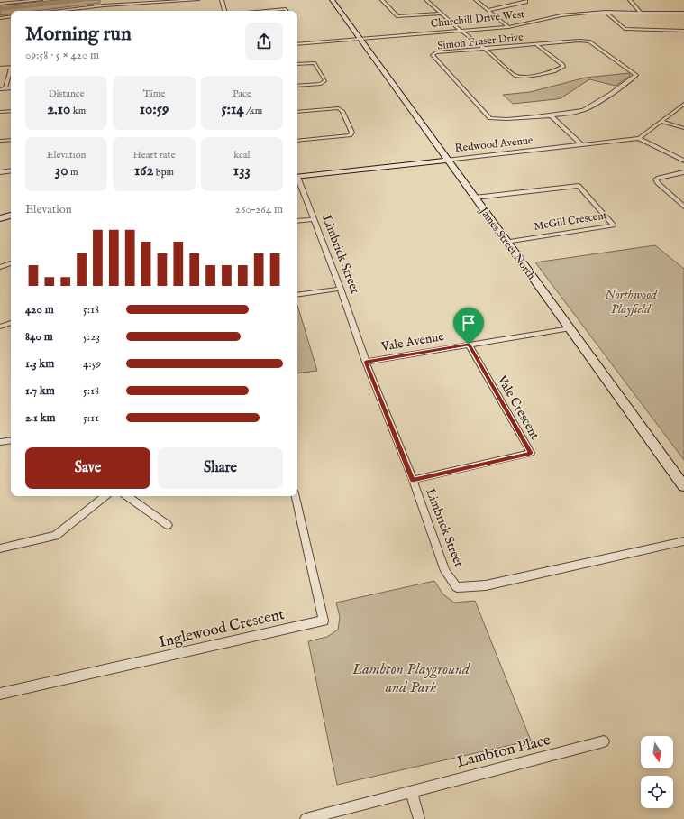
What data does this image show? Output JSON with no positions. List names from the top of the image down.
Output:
{
  "streets": {
    "street": [
      "Churchill Drive West",
      "Simon Fraser Drive",
      "Redwood Avenue",
      "McGill Crescent",
      "James Street North",
      "Limbrick Street",
      "Vale Avenue",
      "Vale Crescent",
      "Inglewood Crescent",
      "Lambton Place"
    ]
  },
  "crossings": [
    ["Churchill Drive West", "James Street North"],
    ["Redwood Avenue", "James Street North"],
    ["McGill Crescent", "James Street North"],
    ["James Street North", "Vale Avenue"],
    ["Limbrick Street", "Vale Avenue"],
    ["Limbrick Street", "Vale Crescent"],
    ["Vale Avenue", "Vale Crescent"]
  ],
  "parks": ["Northwood Playfield", "Lambton Playground and Park"],
  "north": "bottom",
  "page": {
    "heading": ["Morning run", "09:58 · 5 × 420 m"],
    "stats": [
      ["Distance", "2.10 km"],
      ["Time", "10:59"],
      ["Pace", "5:14 /km"],
      ["Elevation", "30 m"],
      ["Heart rate", "162 bpm"],
      ["kcal", "133"]
    ],
    "chart": ["Elevation", "260–264 m"],
    "list": [
      {
        "name": "420 m",
        "note": "5:18"
      },
      {
        "name": "840 m",
        "note": "5:23"
      },
      {
        "name": "1.3 km",
        "note": "4:59"
      },
      {
        "name": "1.7 km",
        "note": "5:18"
      },
      {
        "name": "2.1 km",
        "note": "5:11"
      }
    ],
    "buttons": ["Save", "Share"]
  }
}
